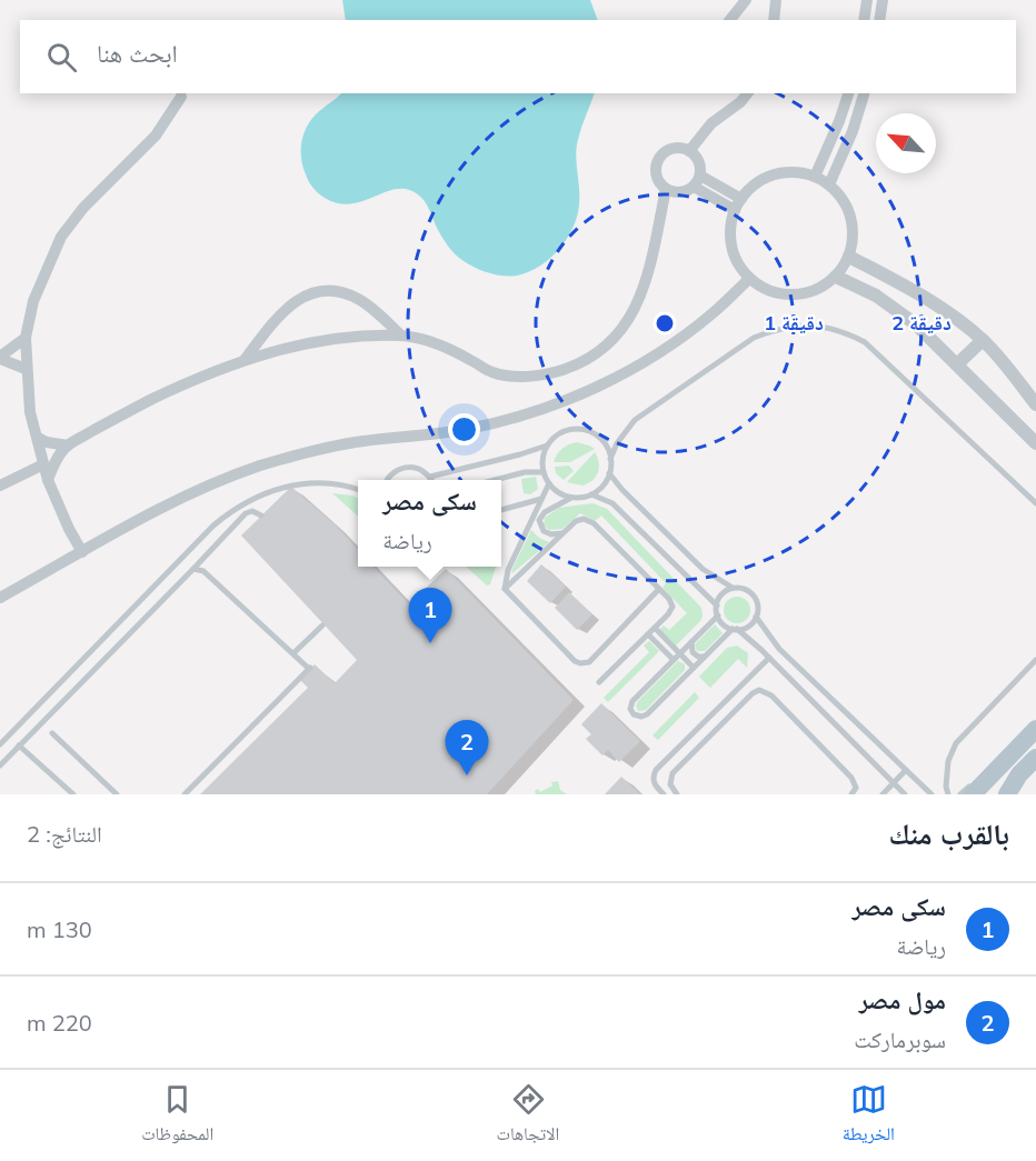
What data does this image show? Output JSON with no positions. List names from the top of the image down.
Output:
{
  "north": "top left",
  "page": {
    "search": "ابحث هنا",
    "popup": ["سكى مصر", "رياضة"],
    "pins": ["1", "2"],
    "heading": ["بالقرب منك", "النتائج: 2"],
    "list": [
      {
        "mark": "1",
        "name": "سكى مصر",
        "note": "رياضة",
        "value": "130 m"
      },
      {
        "mark": "2",
        "name": "مول مصر",
        "note": "سوبرماركت",
        "value": "220 m"
      }
    ],
    "nav": ["الخريطة", "الاتجاهات", "المحفوظات"]
  },
  "rings": ["1 دقيقة", "2 دقيقة"]
}
